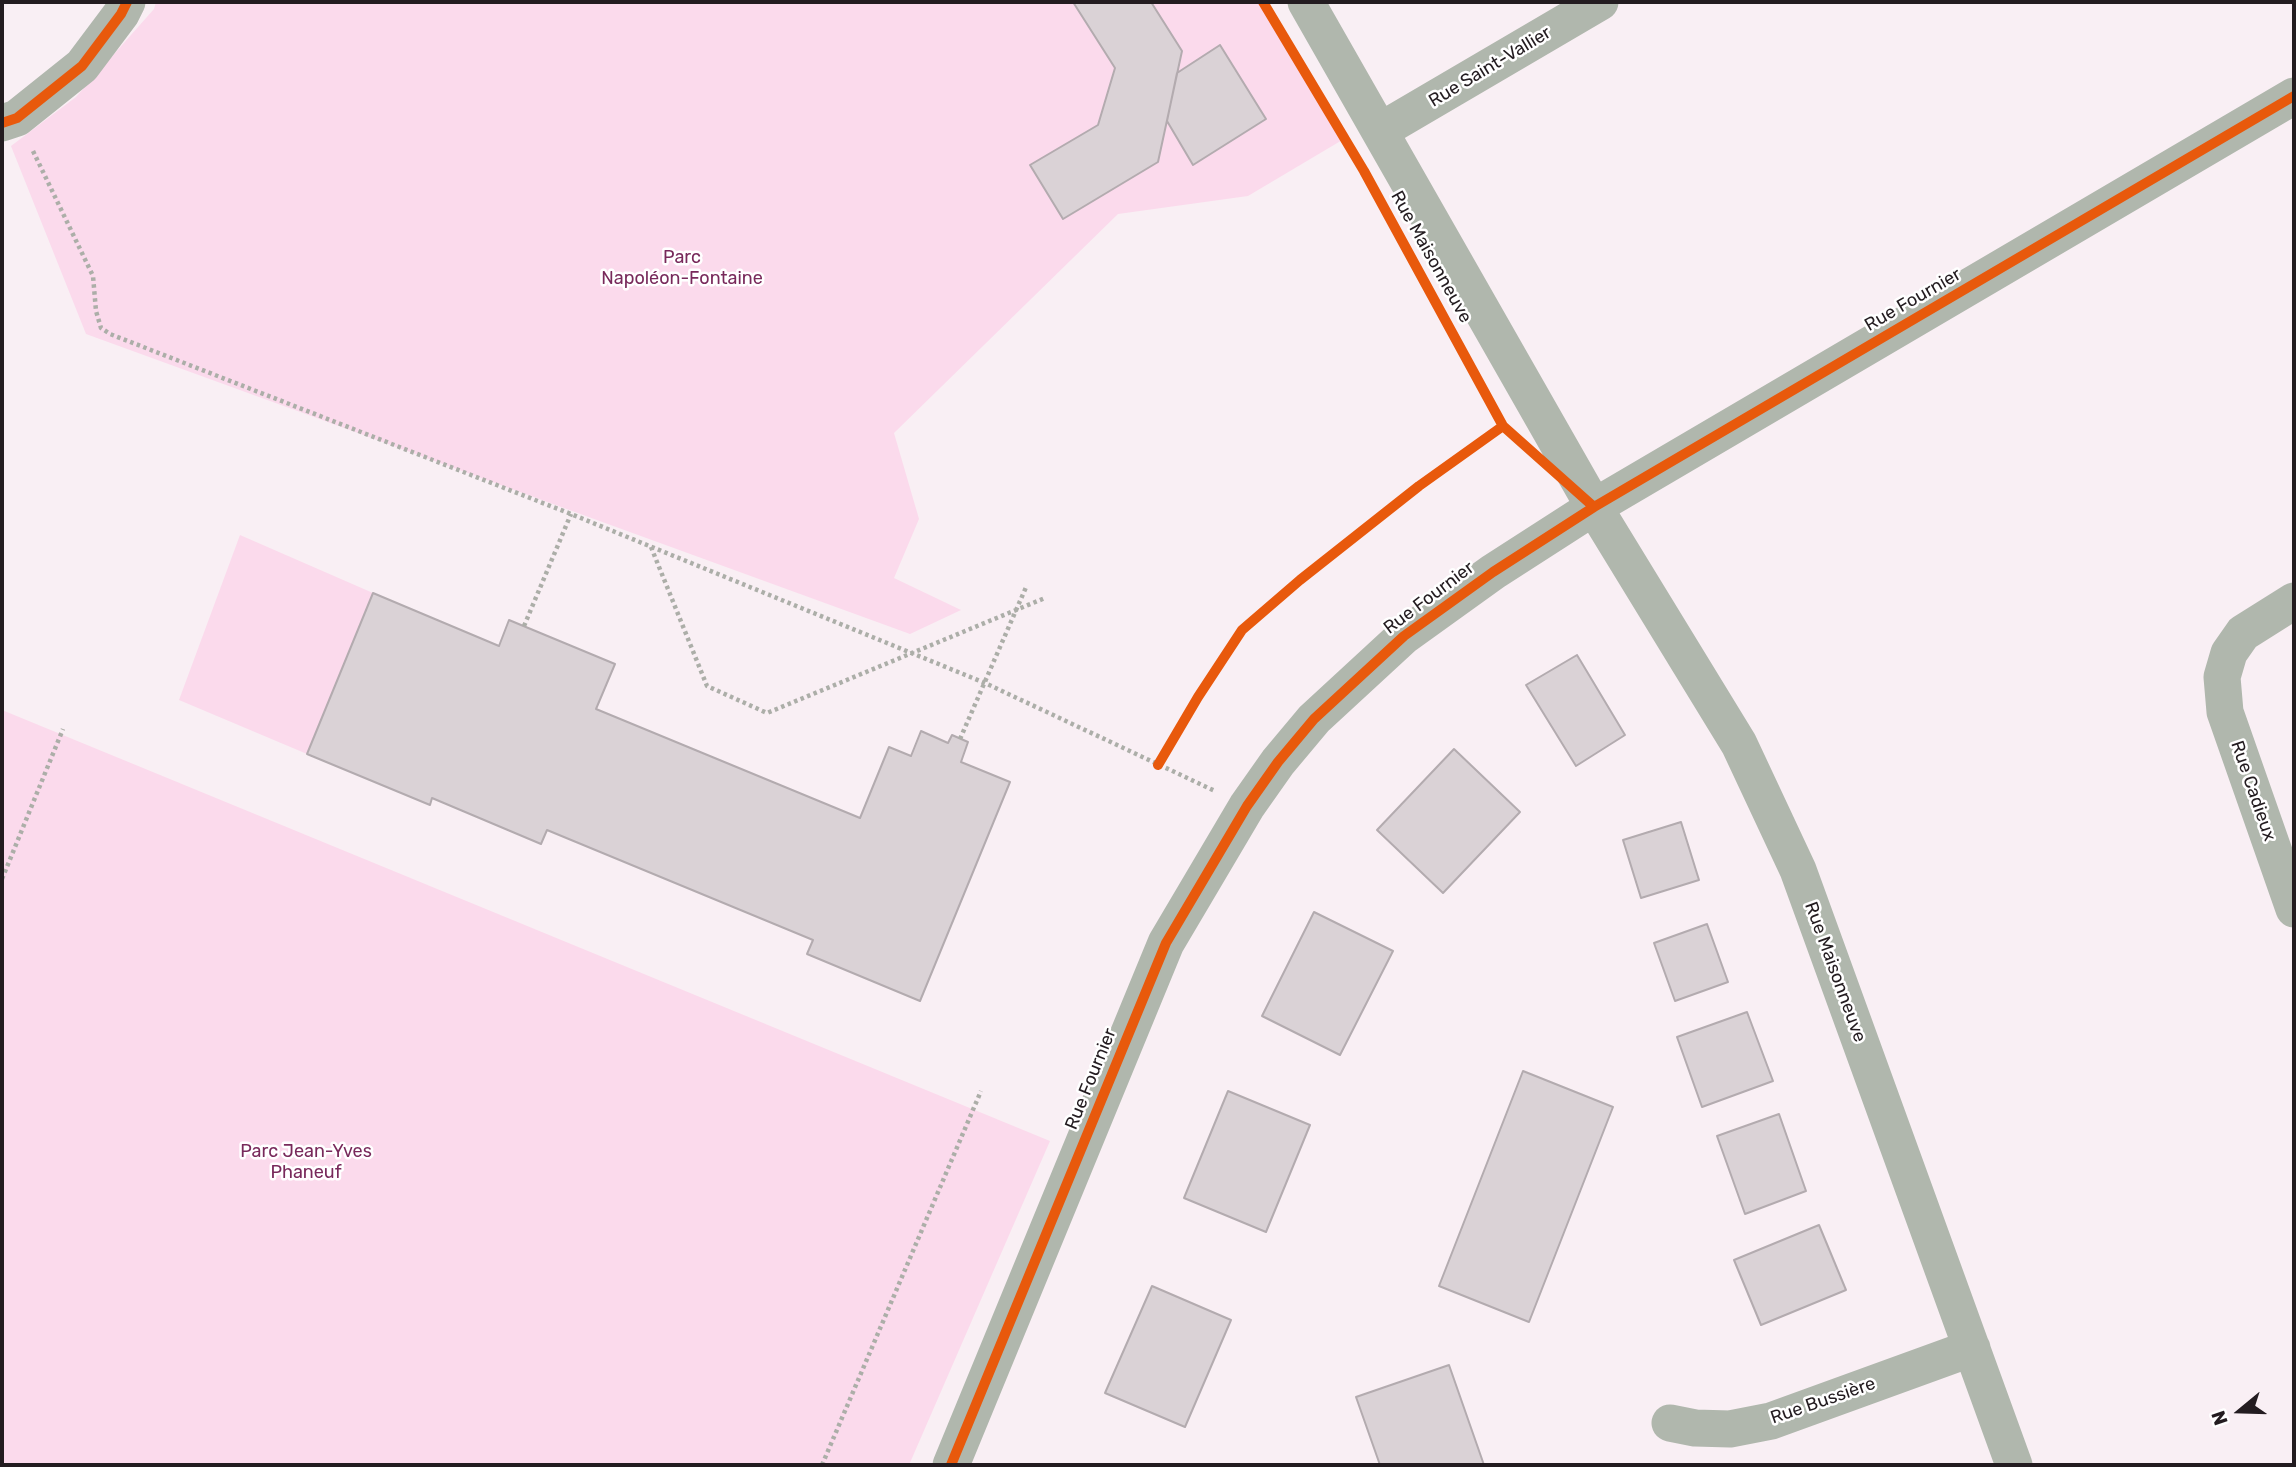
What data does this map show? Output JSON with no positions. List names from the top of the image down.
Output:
{
  "streets": {
    "street": [
      "Rue Saint-Vallier",
      "Rue Maisonneuve",
      "Rue Fournier",
      "Rue Cadieux",
      "Rue Bussière"
    ]
  },
  "crossings": [
    ["Rue Saint-Vallier", "Rue Maisonneuve"],
    ["Rue Maisonneuve", "Rue Fournier"],
    ["Rue Maisonneuve", "Rue Bussière"]
  ],
  "parks": ["Parc Napoléon-Fontaine", "Parc Jean-Yves Phaneuf"],
  "north": "left"
}
